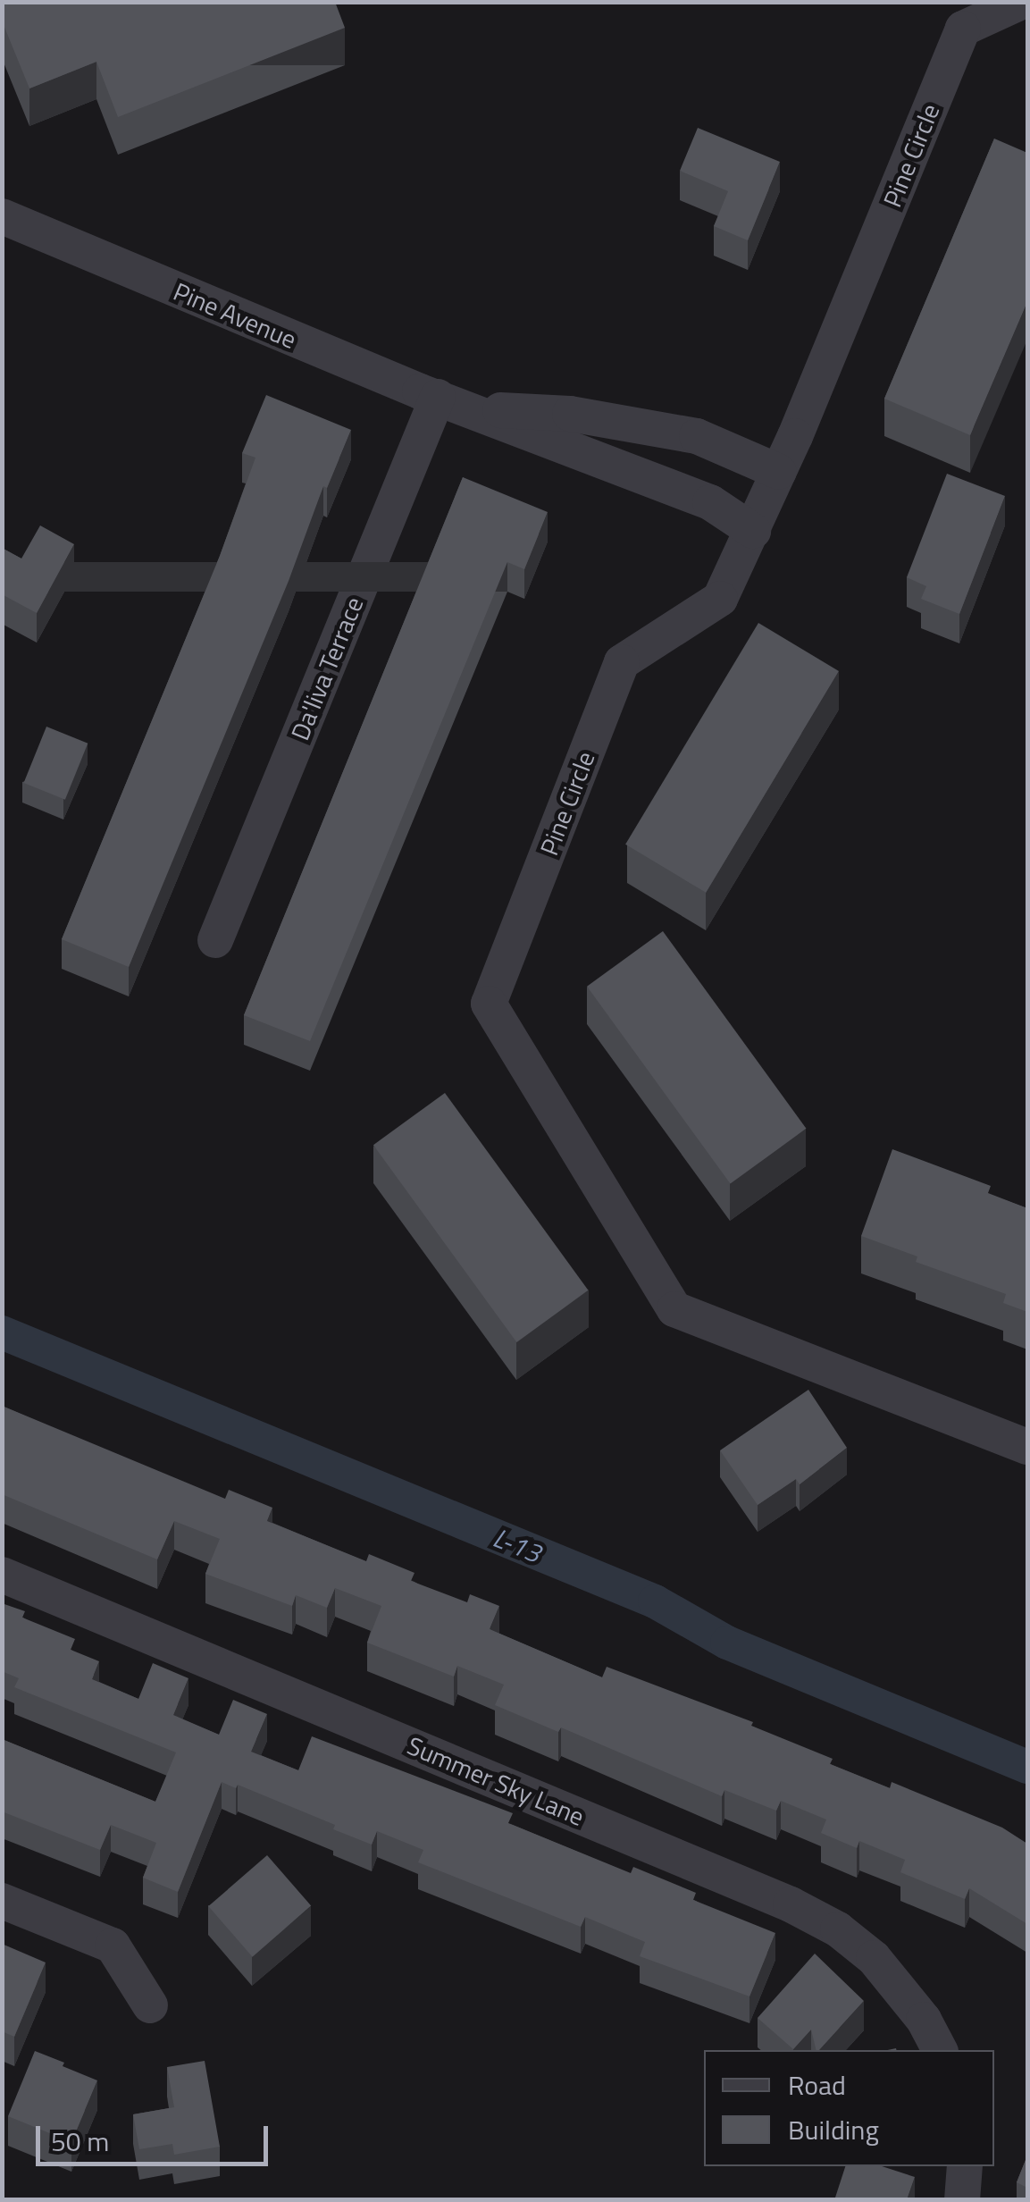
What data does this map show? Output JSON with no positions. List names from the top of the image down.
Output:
{
  "streets": {
    "street": [
      "Pine Circle",
      "Pine Avenue",
      "Da'liva Terrace",
      "Summer Sky Lane"
    ]
  },
  "crossings": [
    ["Pine Circle", "Pine Avenue"],
    ["Pine Avenue", "Da'liva Terrace"]
  ],
  "water": ["L-13"],
  "legend": ["Road", "Building"],
  "scale_bar": "50 m"
}
